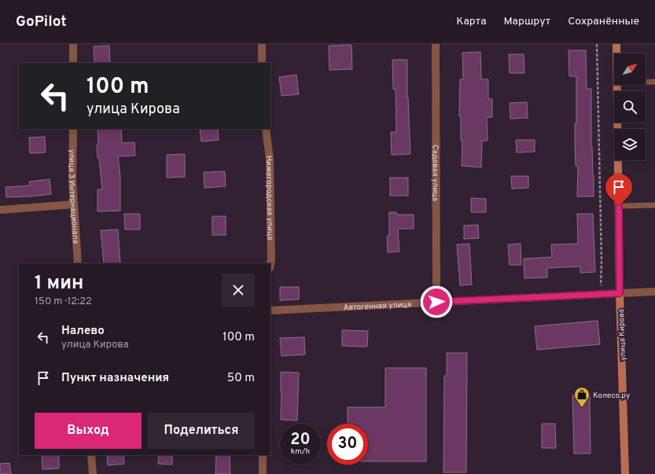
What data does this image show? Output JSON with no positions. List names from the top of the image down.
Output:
{
  "streets": {
    "main road": ["улица Кирова"],
    "street": [
      "Садовая улица",
      "улица 3 Интернационала",
      "Нижегородская улица",
      "Автогенная улица"
    ]
  },
  "crossings": [
    ["Садовая улица", "Автогенная улица"],
    ["Автогенная улица", "улица Кирова"]
  ],
  "places": {
    "shop": ["Колесо.ру"]
  },
  "north": "top right",
  "page": {
    "header": "GoPilot",
    "nav": ["Карта", "Маршрут", "Сохранённые"],
    "turn": ["100 m", "улица Кирова"],
    "heading": ["1 мин", "150 m · 12:22"],
    "list": [
      {
        "name": "Налево",
        "note": "улица Кирова",
        "value": "100 m"
      },
      {
        "name": "Пункт назначения",
        "value": "50 m"
      }
    ],
    "buttons": ["Выход", "Поделиться"],
    "speed": "20 km/h",
    "limit": "30"
  }
}
